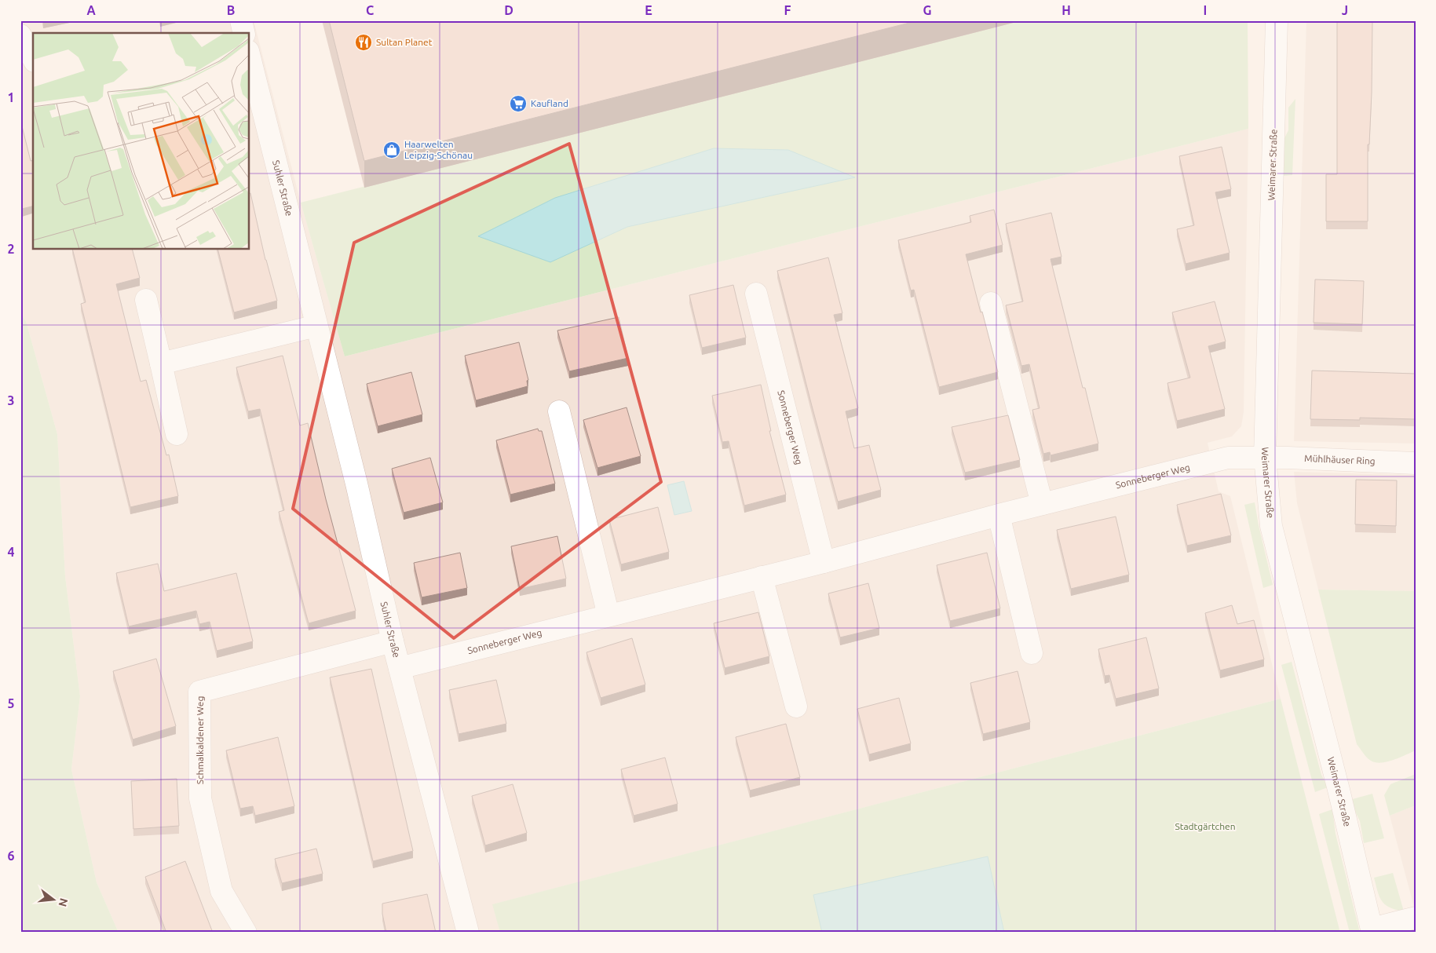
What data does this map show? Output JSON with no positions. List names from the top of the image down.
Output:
{
  "streets": {
    "street": [
      "Weimarer Straße",
      "Suhler Straße",
      "Sonneberger Weg",
      "Mühlhäuser Ring",
      "Schmalkaldener Weg"
    ]
  },
  "crossings": [
    ["Weimarer Straße", "Sonneberger Weg"],
    ["Weimarer Straße", "Mühlhäuser Ring"],
    ["Suhler Straße", "Sonneberger Weg"],
    ["Suhler Straße", "Schmalkaldener Weg"],
    ["Sonneberger Weg", "Mühlhäuser Ring"]
  ],
  "parks": ["Stadtgärtchen"],
  "places": {
    "restaurant": ["Sultan Planet"],
    "supermarket": ["Kaufland"],
    "shop": ["Haarwelten Leipzig-Schönau"]
  },
  "north": "right",
  "grid": {
    "columns": [
      "A",
      "B",
      "C",
      "D",
      "E",
      "F",
      "G",
      "H",
      "I",
      "J"
    ],
    "rows": [
      "1",
      "2",
      "3",
      "4",
      "5",
      "6"
    ]
  }
}
